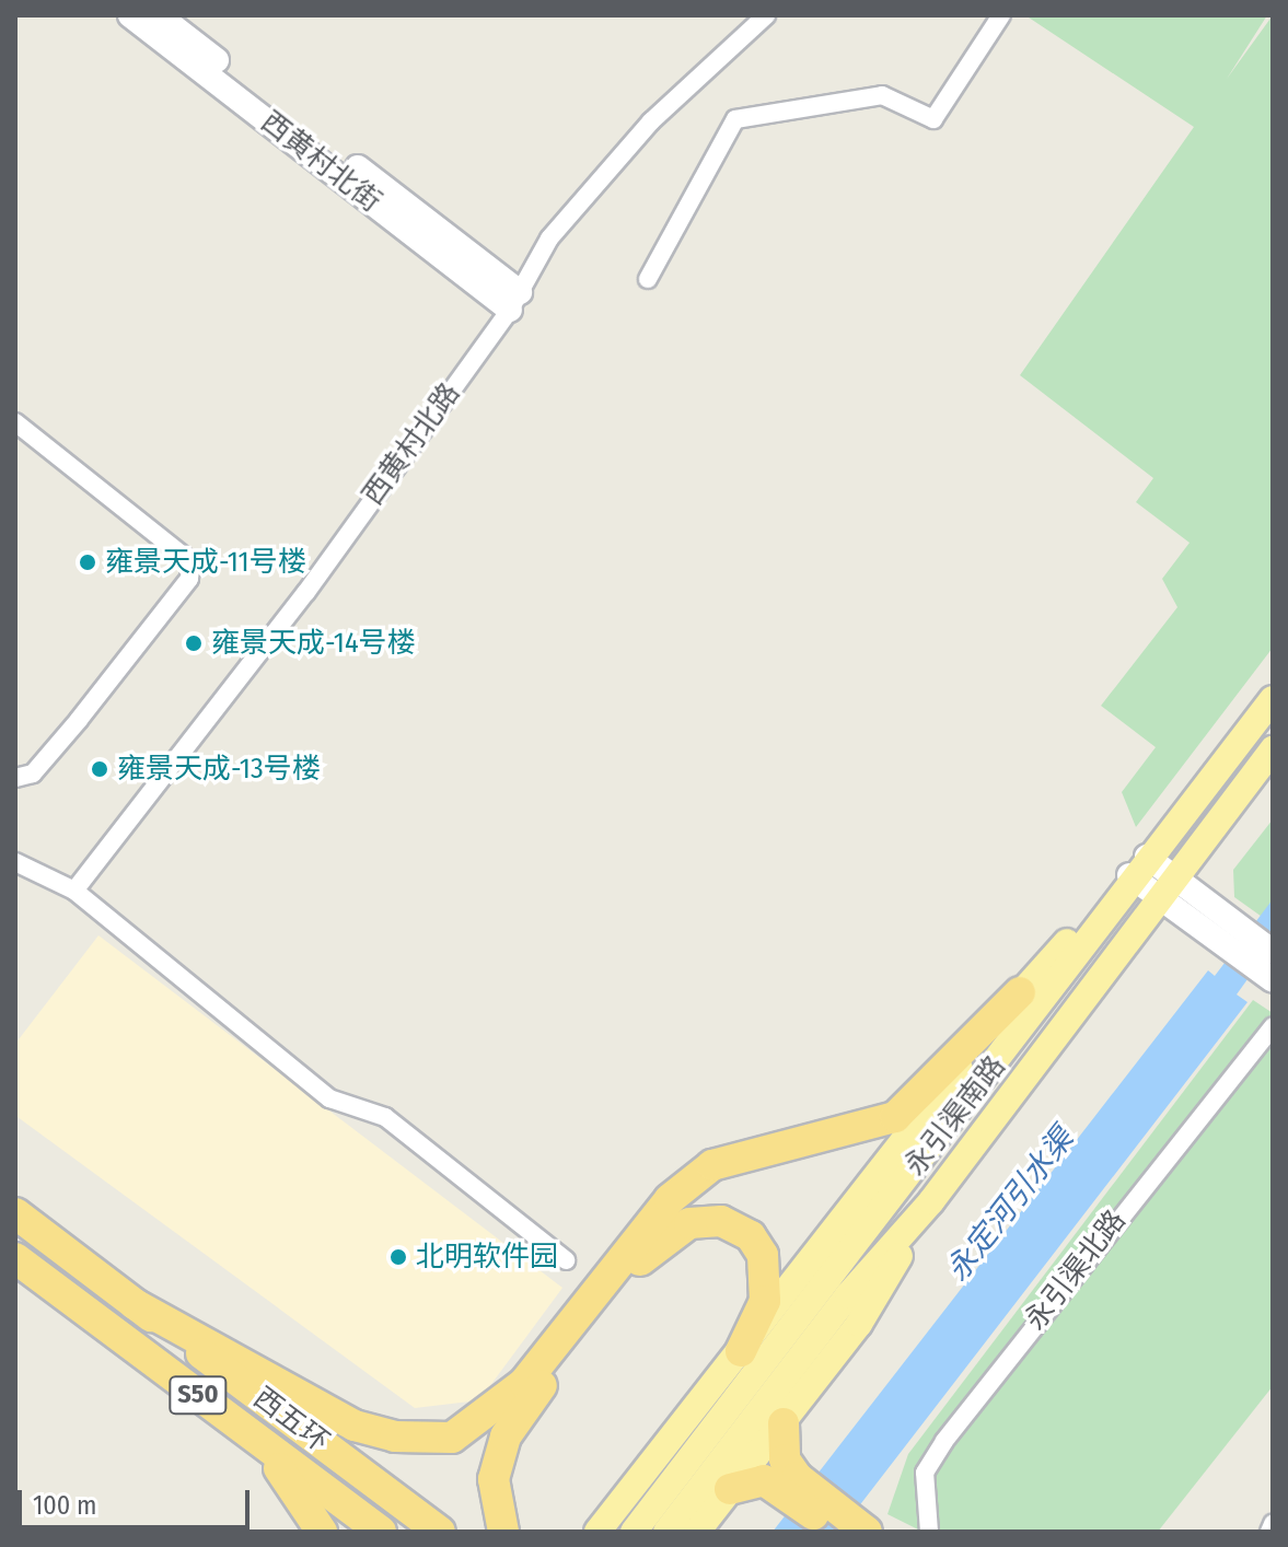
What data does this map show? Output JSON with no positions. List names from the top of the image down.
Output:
{
  "streets": {
    "highway": ["S50", "西五环"],
    "main road": ["永引渠南路"],
    "street": ["西黄村北街", "西黄村北路", "永引渠北路"]
  },
  "crossings": [
    ["西黄村北街", "西黄村北路"]
  ],
  "water": ["永定河引水渠"],
  "places": [
    "雍景天成-11号楼",
    "雍景天成-14号楼",
    "雍景天成-13号楼",
    "北明软件园"
  ],
  "scale_bar": "100 m"
}
